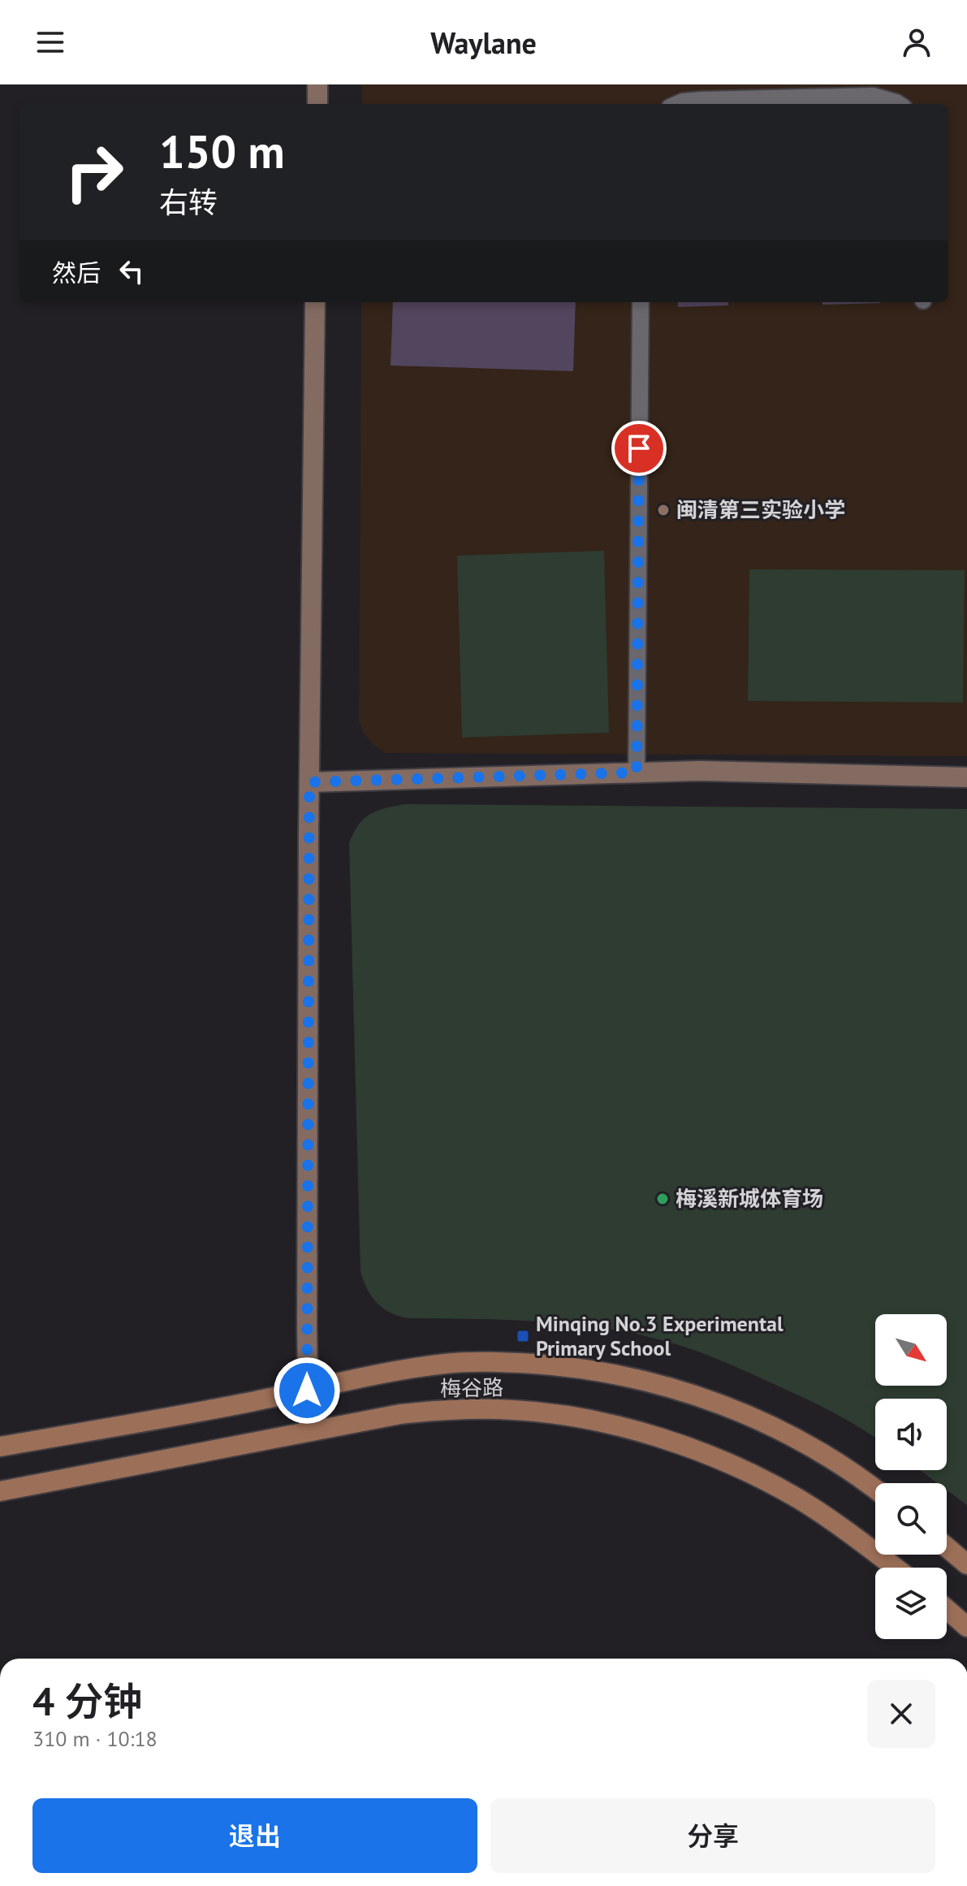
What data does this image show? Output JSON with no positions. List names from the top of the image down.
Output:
{
  "streets": {
    "main road": ["梅谷路"]
  },
  "places": {
    "other": ["闽清第三实验小学", "梅溪新城体育场"],
    "transit": ["Minqing No.3 Experimental Primary School"]
  },
  "north": "bottom right",
  "page": {
    "header": "Waylane",
    "turn": ["150 m", "右转"],
    "then": "然后",
    "heading": ["4 分钟", "310 m · 10:18"],
    "buttons": ["退出", "分享"]
  }
}
